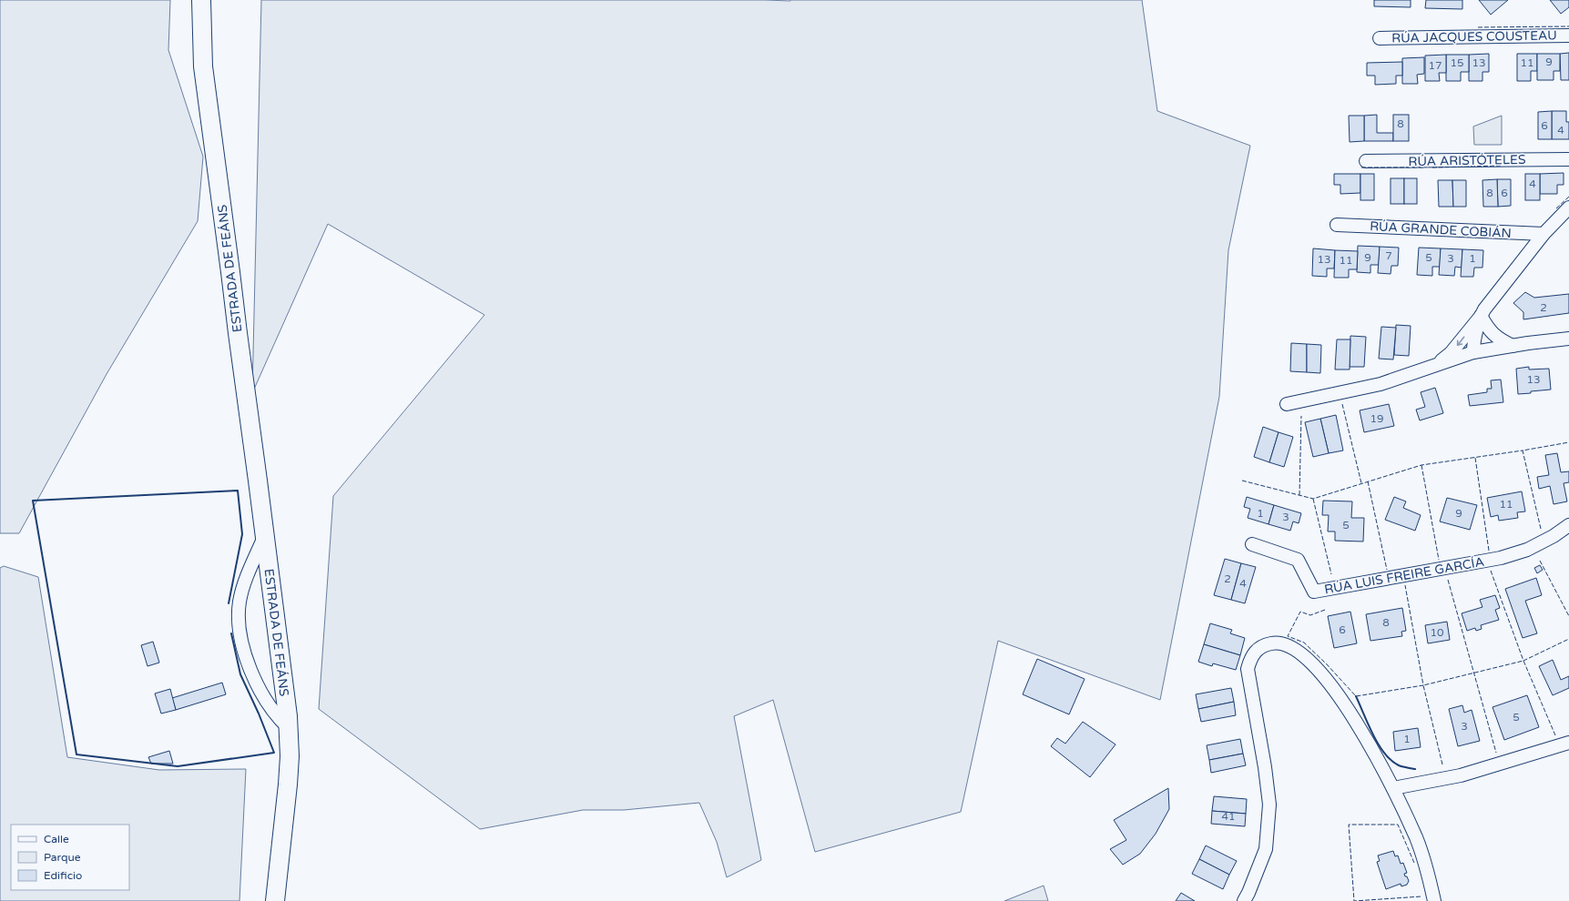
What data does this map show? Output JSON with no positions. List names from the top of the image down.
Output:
{
  "streets": {
    "street": [
      "RÚA JACQUES COUSTEAU",
      "RÚA ARISTÓTELES",
      "RÚA GRANDE COBIÁN",
      "ESTRADA DE FEÁNS",
      "RÚA LUIS FREIRE GARCÍA"
    ]
  },
  "house_numbers": [
    "9",
    "15",
    "13",
    "11",
    "17",
    "8",
    "6",
    "4",
    "4",
    "8",
    "6",
    "7",
    "9",
    "5",
    "3",
    "1",
    "13",
    "11",
    "2",
    "13",
    "19",
    "11",
    "1",
    "9",
    "3",
    "5",
    "2",
    "4",
    "8",
    "6",
    "10",
    "5",
    "3",
    "1",
    "41"
  ],
  "legend": ["Calle", "Parque", "Edificio"]
}
